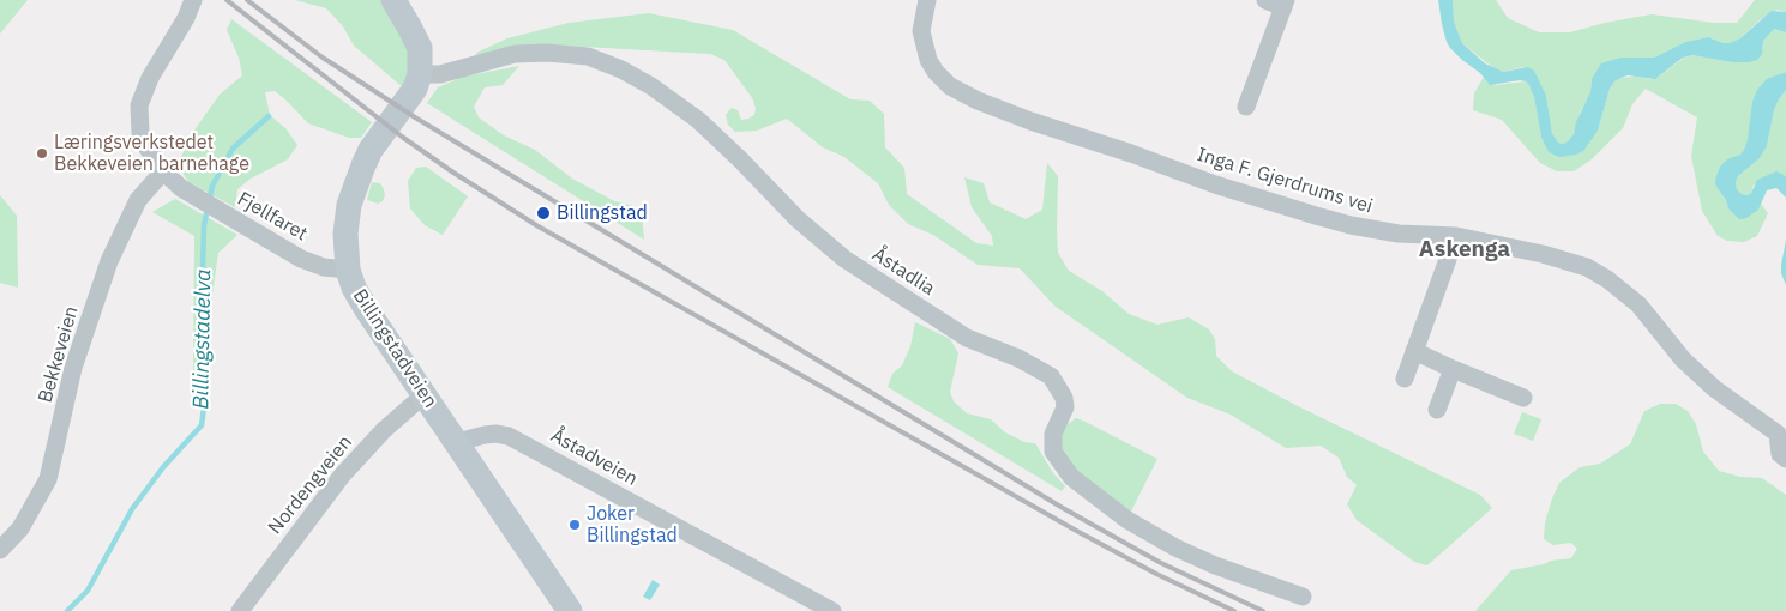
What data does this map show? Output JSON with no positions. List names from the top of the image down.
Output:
{
  "streets": {
    "main road": ["Billingstadveien"],
    "street": [
      "Inga F. Gjerdrums vei",
      "Fjellfaret",
      "Åstadlia",
      "Bekkeveien",
      "Åstadveien",
      "Nordengveien"
    ]
  },
  "crossings": [
    ["Fjellfaret", "Billingstadveien"],
    ["Fjellfaret", "Bekkeveien"],
    ["Åstadlia", "Billingstadveien"],
    ["Billingstadveien", "Åstadveien"],
    ["Billingstadveien", "Nordengveien"]
  ],
  "districts": ["Askenga"],
  "water": ["Billingstadelva"],
  "places": ["Læringsverkstedet Bekkeveien barnehage", "Billingstad", "Joker Billingstad"]
}
